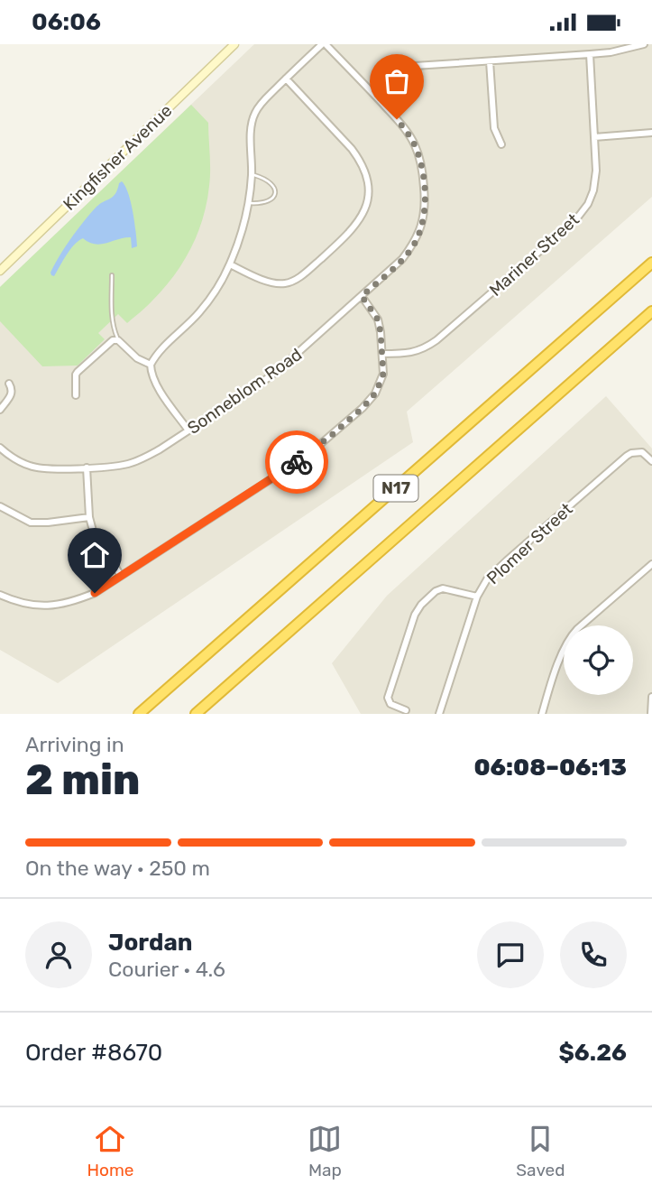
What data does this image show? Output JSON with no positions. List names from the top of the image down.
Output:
{
  "streets": {
    "highway": ["N17"],
    "street": [
      "Kingfisher Avenue",
      "Mariner Street",
      "Sonneblom Road",
      "Plomer Street"
    ]
  },
  "page": {
    "status": "06:06",
    "heading": ["2 min", "Arriving in", "06:08–06:13"],
    "panel": [
      "Jordan",
      "Courier · 4.6",
      "Order #8670",
      "$6.26"
    ],
    "bar": "On the way · 250 m",
    "tabs": ["Home", "Map", "Saved"]
  }
}
